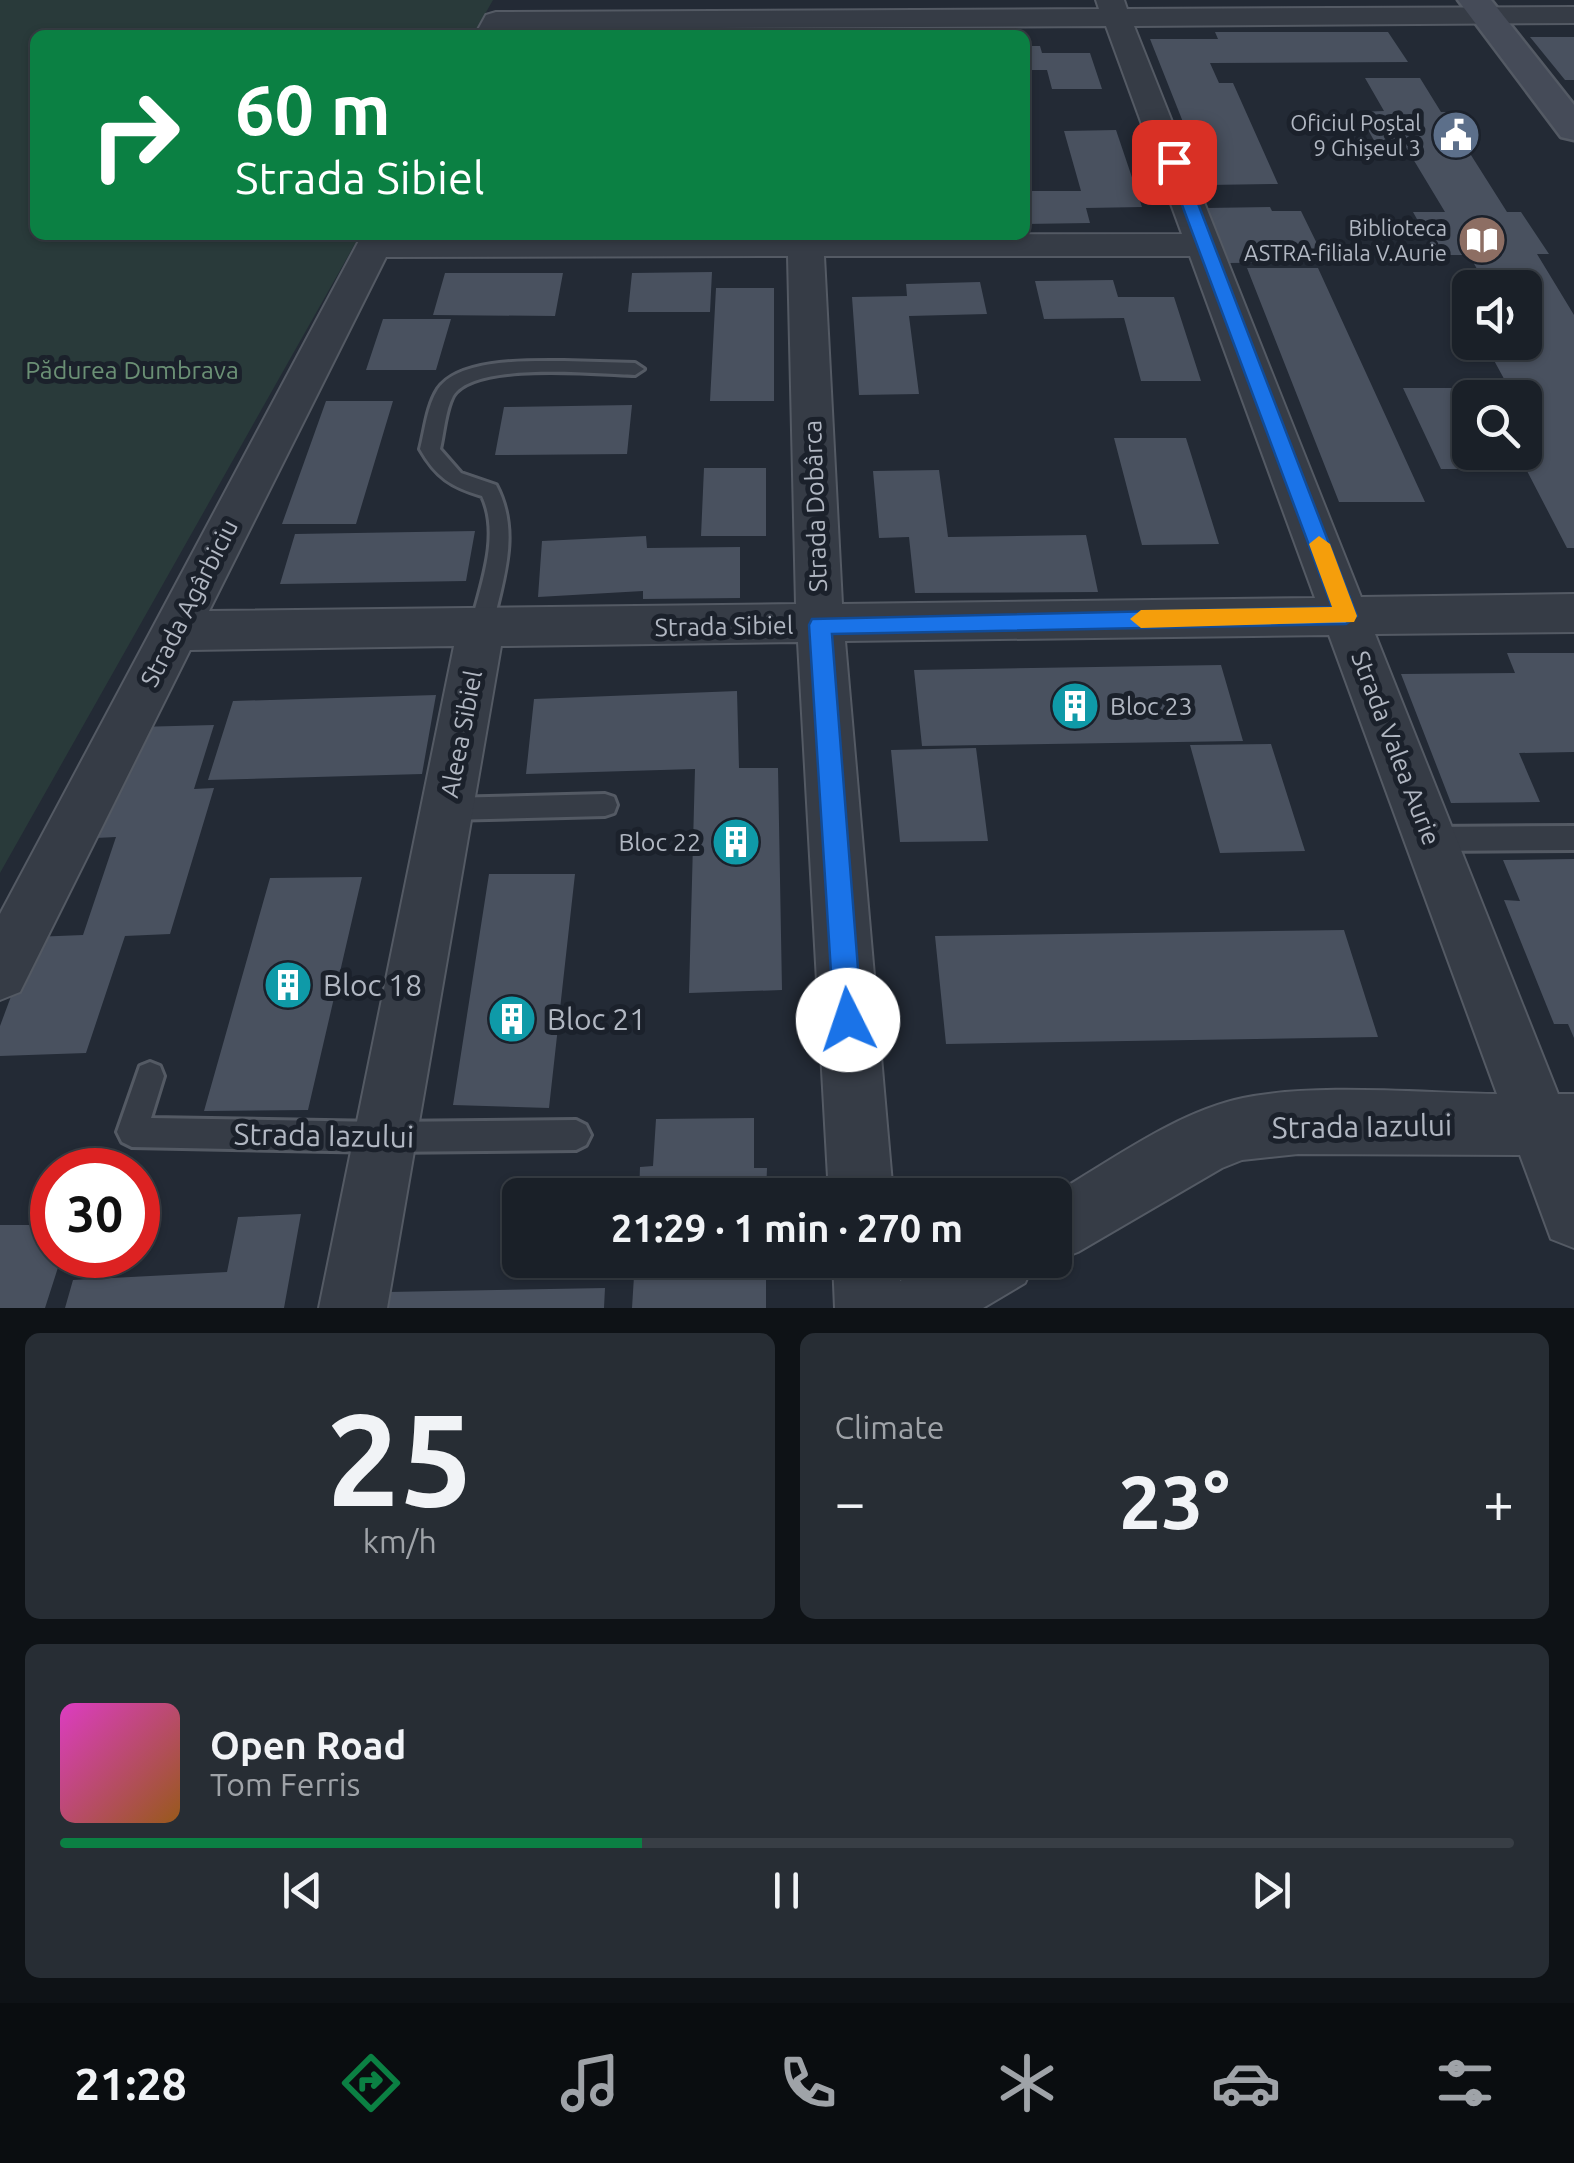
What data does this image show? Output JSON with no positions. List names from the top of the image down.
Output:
{
  "streets": {
    "street": [
      "Strada Dobârca",
      "Strada Agârbiciu",
      "Strada Sibiel",
      "Aleea Sibiel",
      "Strada Valea Aurie",
      "Strada Iazului"
    ]
  },
  "crossings": [
    ["Strada Dobârca", "Strada Sibiel"],
    ["Strada Agârbiciu", "Strada Sibiel"],
    ["Strada Sibiel", "Aleea Sibiel"],
    ["Strada Sibiel", "Strada Valea Aurie"],
    ["Aleea Sibiel", "Strada Iazului"],
    ["Strada Valea Aurie", "Strada Iazului"]
  ],
  "parks": ["Pădurea Dumbrava"],
  "places": {
    "public building": ["Oficiul Poștal 9 Ghișeul 3"],
    "library": ["Biblioteca ASTRA-filiala V.Aurie"],
    "building": [
      "Bloc 23",
      "Bloc 22",
      "Bloc 18",
      "Bloc 21"
    ]
  },
  "page": {
    "turn": ["60 m", "Strada Sibiel"],
    "limit": "30",
    "trip": "21:29 · 1 min · 270 m",
    "tile": [
      ["25", "km/h"],
      "Climate"
    ],
    "heat": ["−", "23°", "+"],
    "song": ["Open Road", "Tom Ferris"],
    "tabs": "21:28"
  }
}
